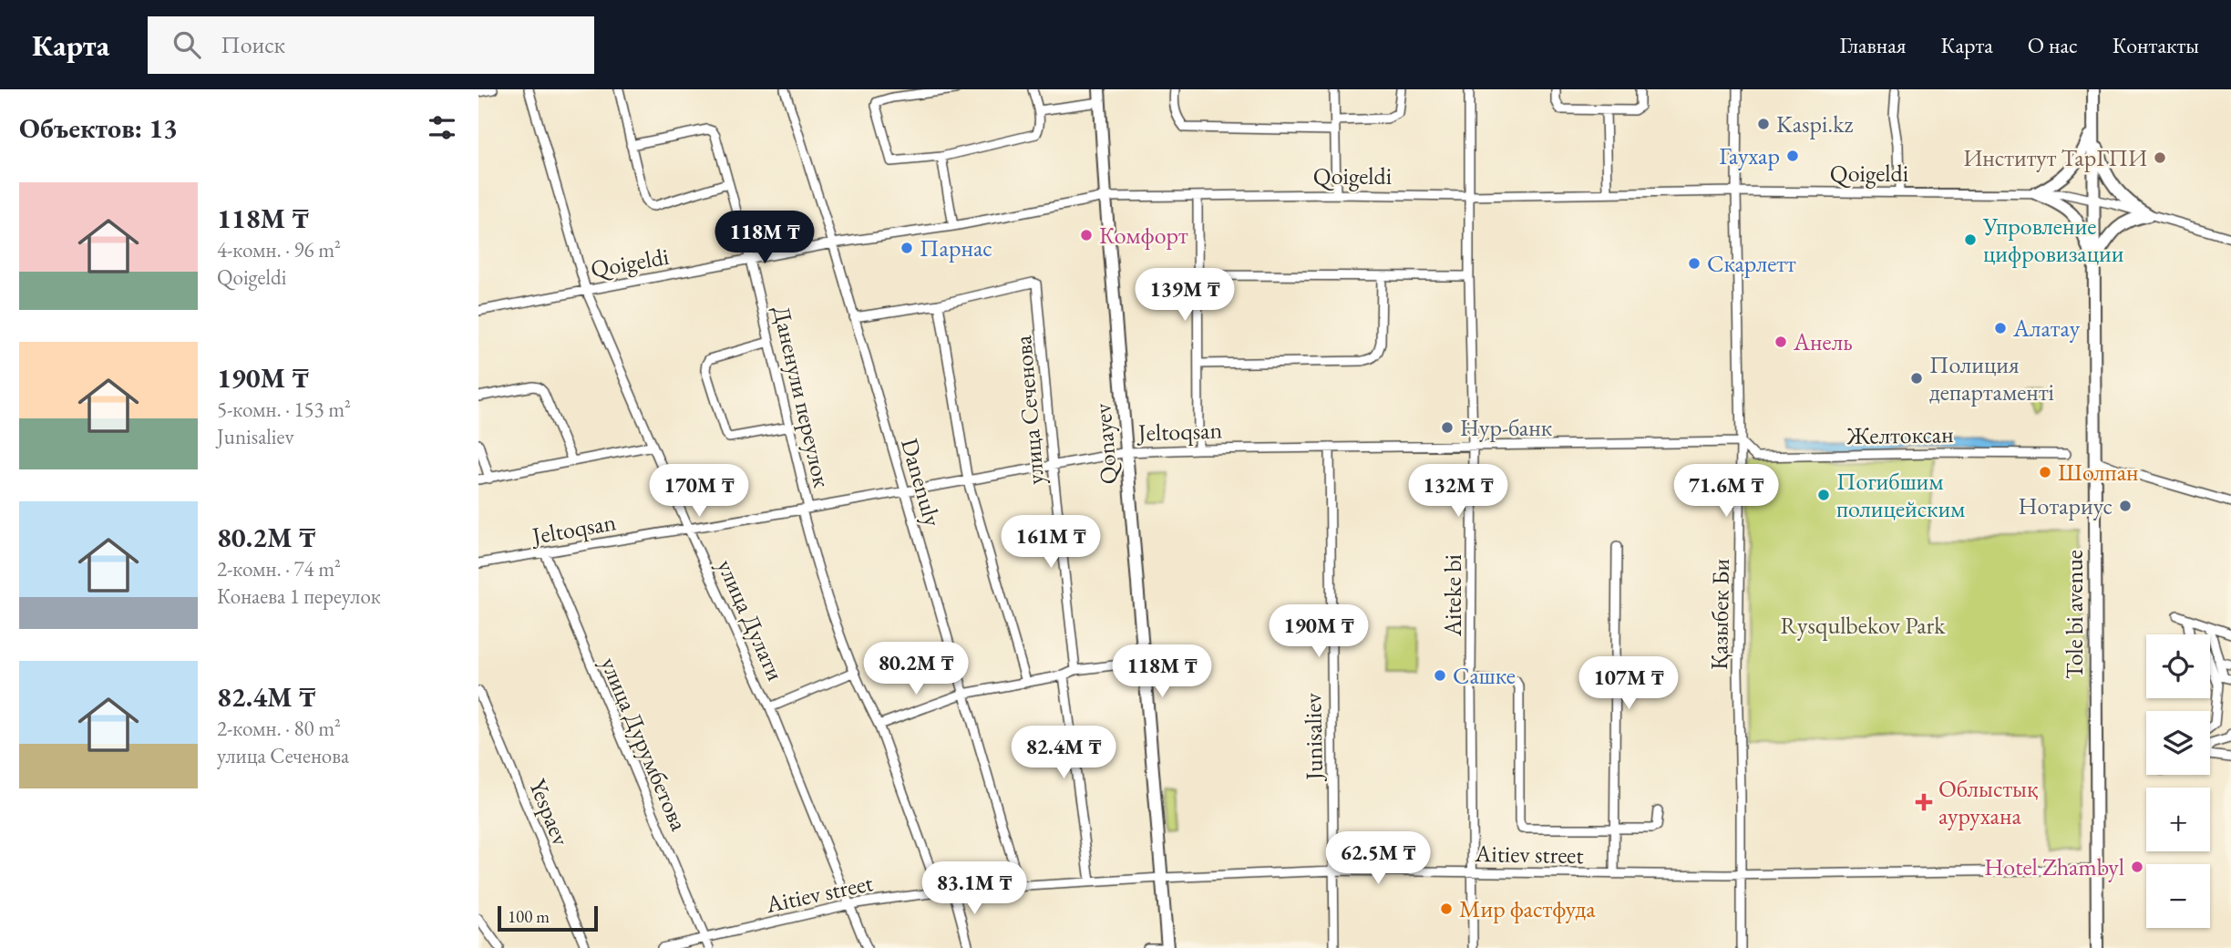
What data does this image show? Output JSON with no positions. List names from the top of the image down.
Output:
{
  "streets": {
    "main road": ["Qonayev", "Tole bi avenue"],
    "street": [
      "Qoigeldi",
      "Даненули переулок",
      "улица Сеченова",
      "Jeltoqsan",
      "Желтоксан",
      "Danenuly",
      "Aiteke bi",
      "Қазыбек Би",
      "улица Дулати",
      "Junisaliev",
      "улица Дурумбетова",
      "Yespaev",
      "Aitiev street"
    ]
  },
  "crossings": [
    ["Qoigeldi", "Даненули переулок"],
    ["Qoigeldi", "Qonayev"],
    ["Qoigeldi", "Danenuly"],
    ["Qoigeldi", "Aiteke bi"],
    ["Qoigeldi", "Қазыбек Би"],
    ["Qoigeldi", "Tole bi avenue"],
    ["Qoigeldi", "улица Дулати"],
    ["Даненули переулок", "Jeltoqsan"],
    ["Даненули переулок", "Aitiev street"],
    ["улица Сеченова", "Jeltoqsan"],
    ["улица Сеченова", "Danenuly"],
    ["Jeltoqsan", "Желтоксан"],
    ["Jeltoqsan", "Qonayev"],
    ["Jeltoqsan", "Danenuly"],
    ["Jeltoqsan", "Aiteke bi"],
    ["Jeltoqsan", "Қазыбек Би"],
    ["Jeltoqsan", "улица Дулати"],
    ["Jeltoqsan", "Junisaliev"],
    ["Jeltoqsan", "улица Дурумбетова"],
    ["Желтоксан", "Қазыбек Би"],
    ["Qonayev", "Aitiev street"],
    ["Danenuly", "Aitiev street"],
    ["Aiteke bi", "Aitiev street"],
    ["Қазыбек Би", "Aitiev street"],
    ["Tole bi avenue", "Aitiev street"],
    ["улица Дулати", "Aitiev street"],
    ["Junisaliev", "Aitiev street"],
    ["улица Дурумбетова", "Aitiev street"]
  ],
  "parks": ["Rysqulbekov Park"],
  "places": {
    "other": [
      "Kaspi.kz",
      "Гаухар",
      "Институт ТарГПИ",
      "Комфорт",
      "Упровление цифровизации",
      "Парнас",
      "Скарлетт",
      "Алатау",
      "Анель",
      "Полиция департаменті",
      "Нур-банк",
      "Шолпан",
      "Погибшим полицейским",
      "Нотариус",
      "Сашке",
      "Hotel Zhambyl",
      "Мир фастфуда"
    ],
    "health": ["Облыстық аурухана"]
  },
  "scale_bar": "100 m",
  "page": {
    "header": "Карта",
    "search": "Поиск",
    "nav": [
      "Главная",
      "Карта",
      "О нас",
      "Контакты"
    ],
    "heading": "Объектов: 13",
    "list": [
      {
        "name": "118M ₸",
        "note": "4-комн. · 96 m² · Qoigeldi"
      },
      {
        "name": "190M ₸",
        "note": "5-комн. · 153 m² · Junisaliev"
      },
      {
        "name": "80.2M ₸",
        "note": "2-комн. · 74 m² · Конаева 1 переулок"
      },
      {
        "name": "82.4M ₸",
        "note": "2-комн. · 80 m² · улица Сеченова"
      }
    ],
    "price": [
      "118M ₸",
      "139M ₸",
      "170M ₸",
      "132M ₸",
      "71.6M ₸",
      "161M ₸",
      "190M ₸",
      "80.2M ₸",
      "118M ₸",
      "107M ₸",
      "82.4M ₸",
      "62.5M ₸",
      "83.1M ₸"
    ],
    "map_buttons": ["+", "−"],
    "scale": "100 m"
  }
}
